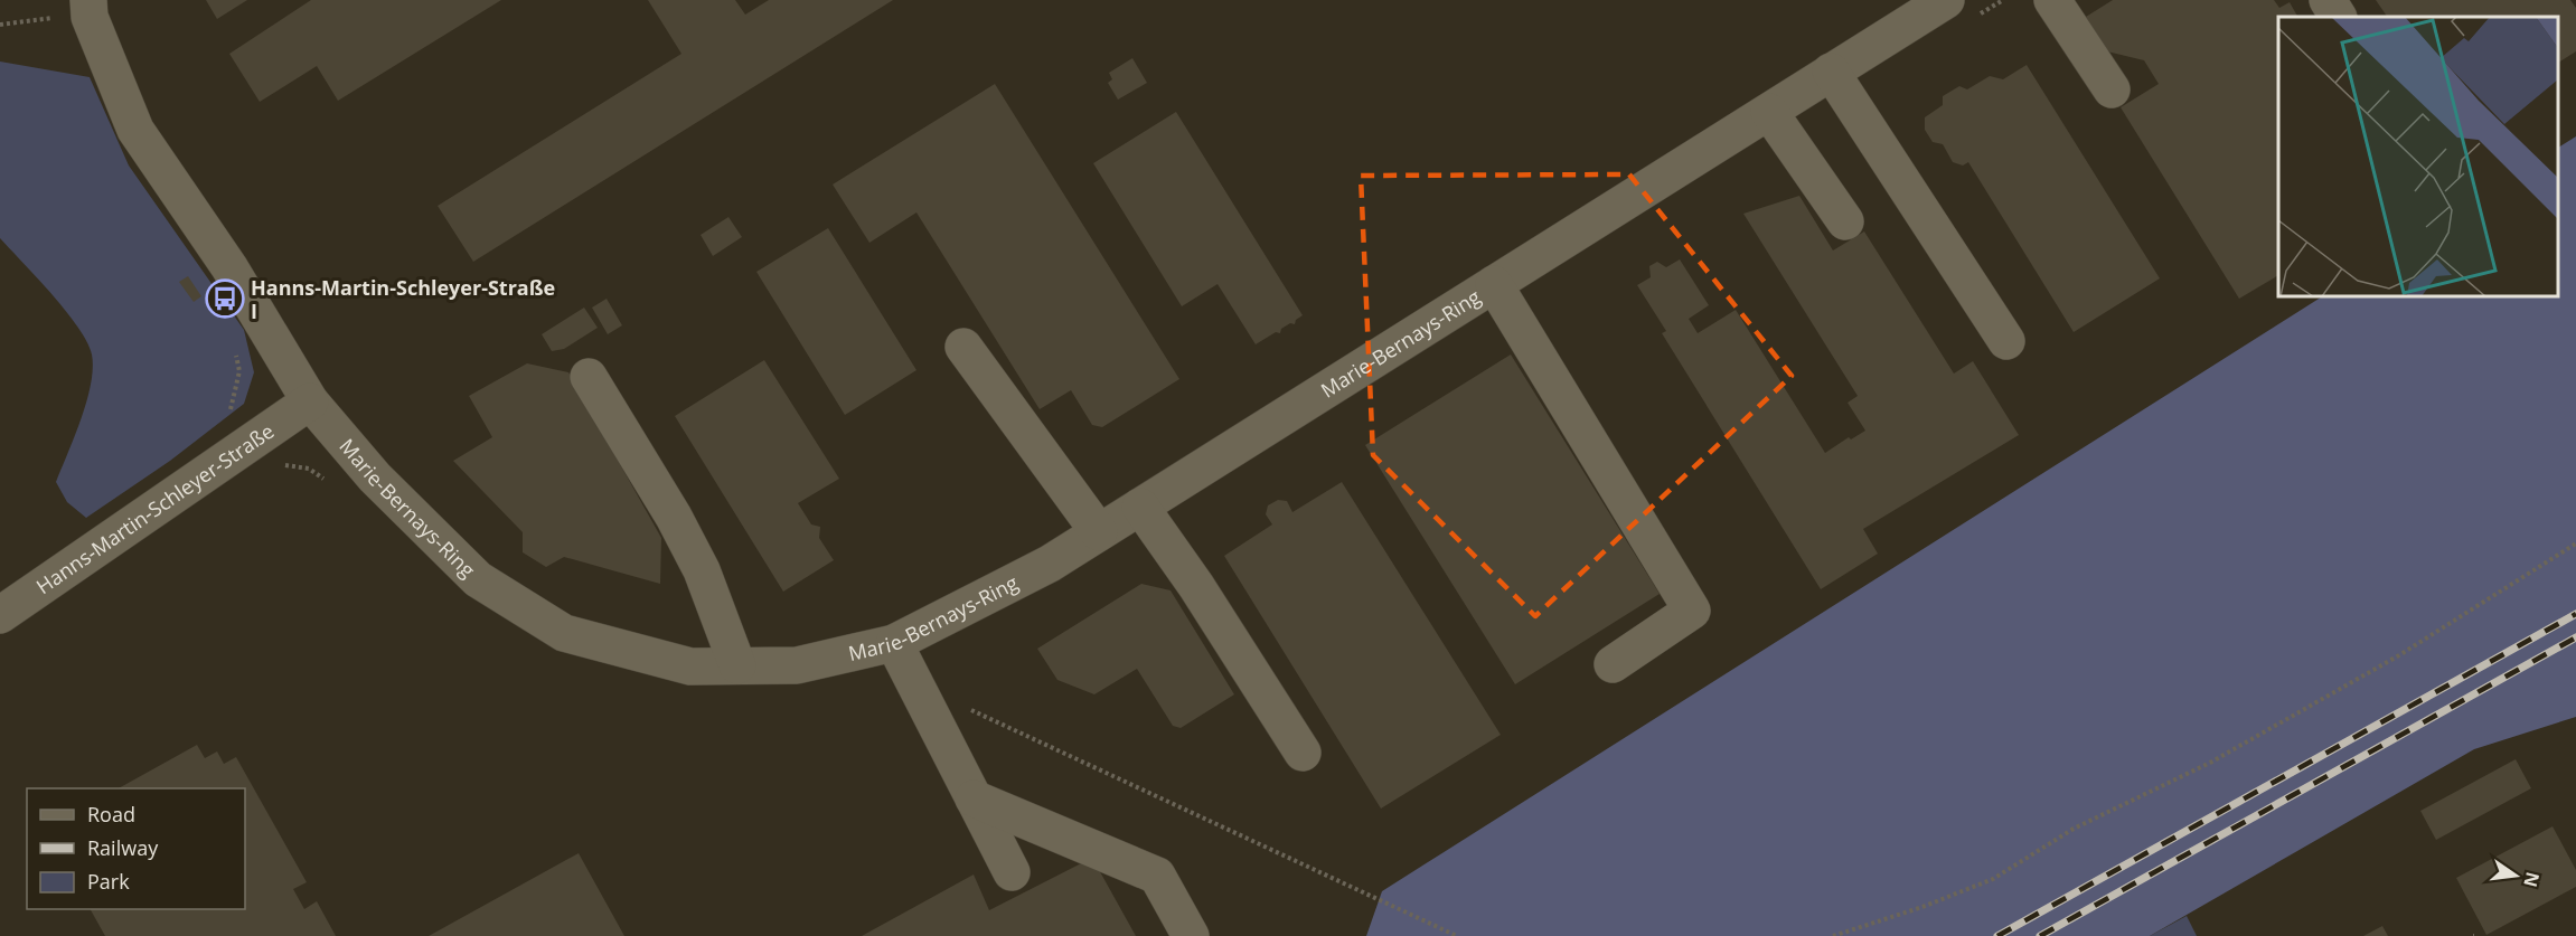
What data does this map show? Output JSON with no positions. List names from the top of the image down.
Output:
{
  "streets": {
    "street": ["Marie-Bernays-Ring", "Hanns-Martin-Schleyer-Straße"]
  },
  "crossings": [
    ["Marie-Bernays-Ring", "Hanns-Martin-Schleyer-Straße"]
  ],
  "places": {
    "bus stop": ["Hanns-Martin-Schleyer-Straße I"]
  },
  "legend": ["Road", "Railway", "Park"],
  "north": "right"
}
